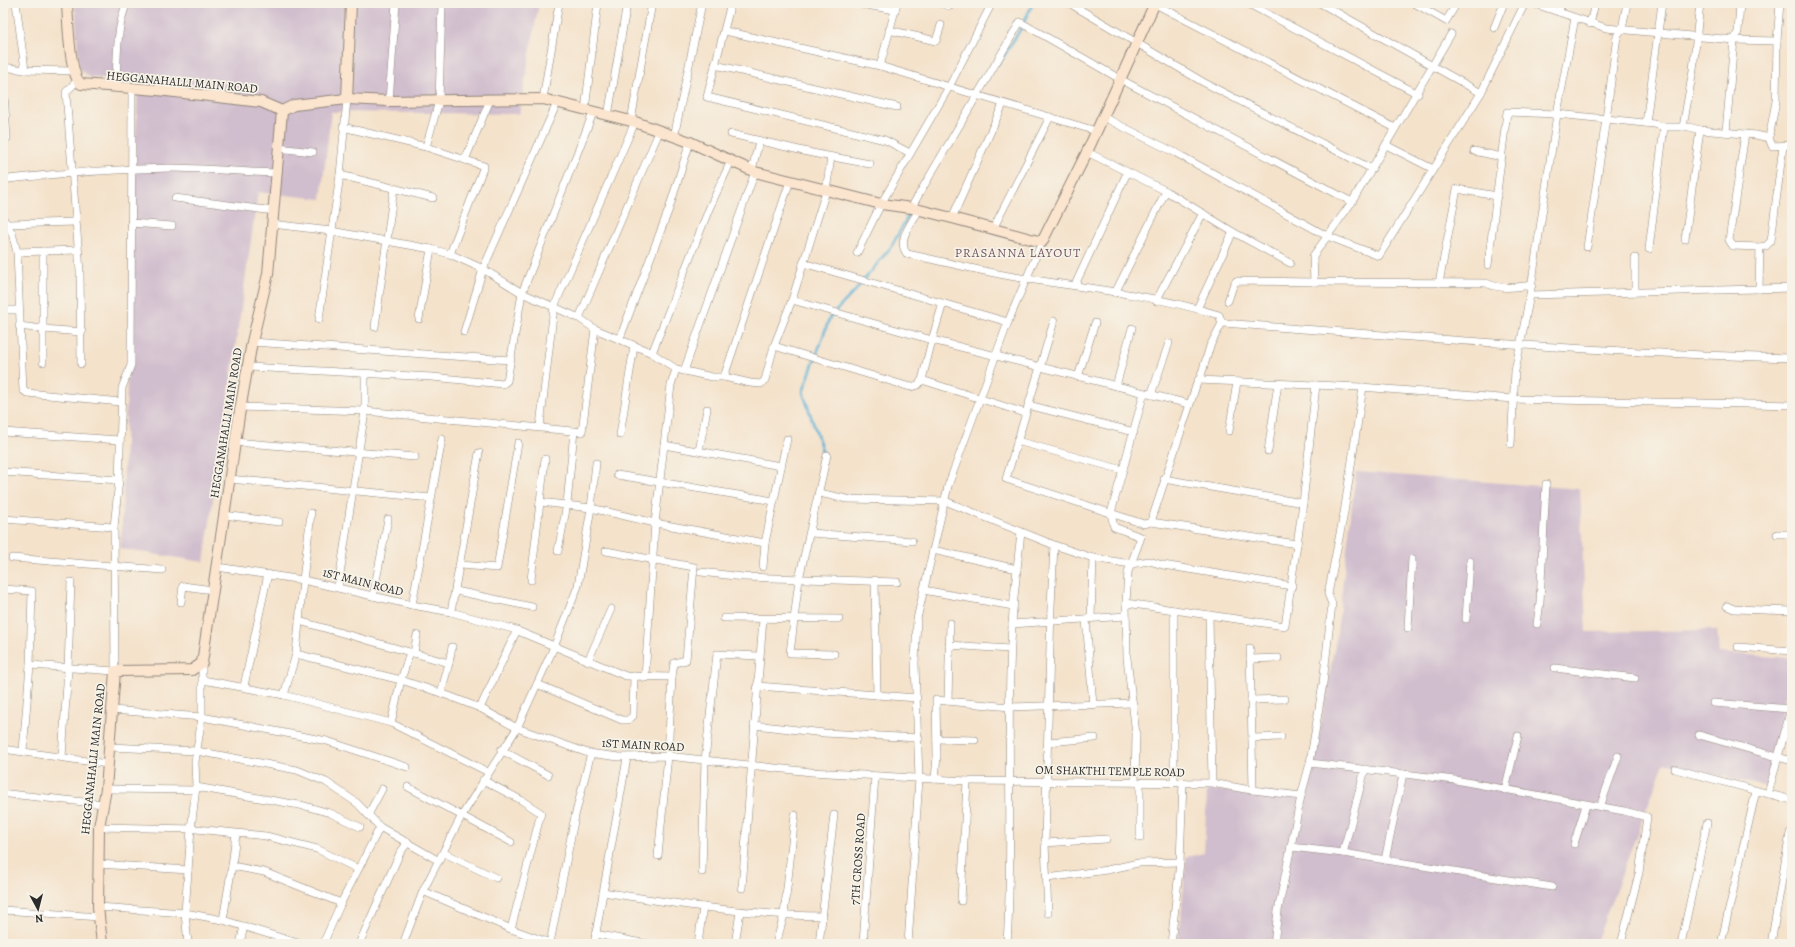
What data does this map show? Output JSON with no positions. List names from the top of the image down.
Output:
{
  "streets": {
    "main road": ["HEGGANAHALLI MAIN ROAD"],
    "street": ["1ST MAIN ROAD", "OM SHAKTHI TEMPLE ROAD", "7TH CROSS ROAD"]
  },
  "crossings": [
    ["HEGGANAHALLI MAIN ROAD", "1ST MAIN ROAD"],
    ["1ST MAIN ROAD", "OM SHAKTHI TEMPLE ROAD"],
    ["1ST MAIN ROAD", "7TH CROSS ROAD"]
  ],
  "districts": ["PRASANNA LAYOUT"],
  "north": "bottom"
}
